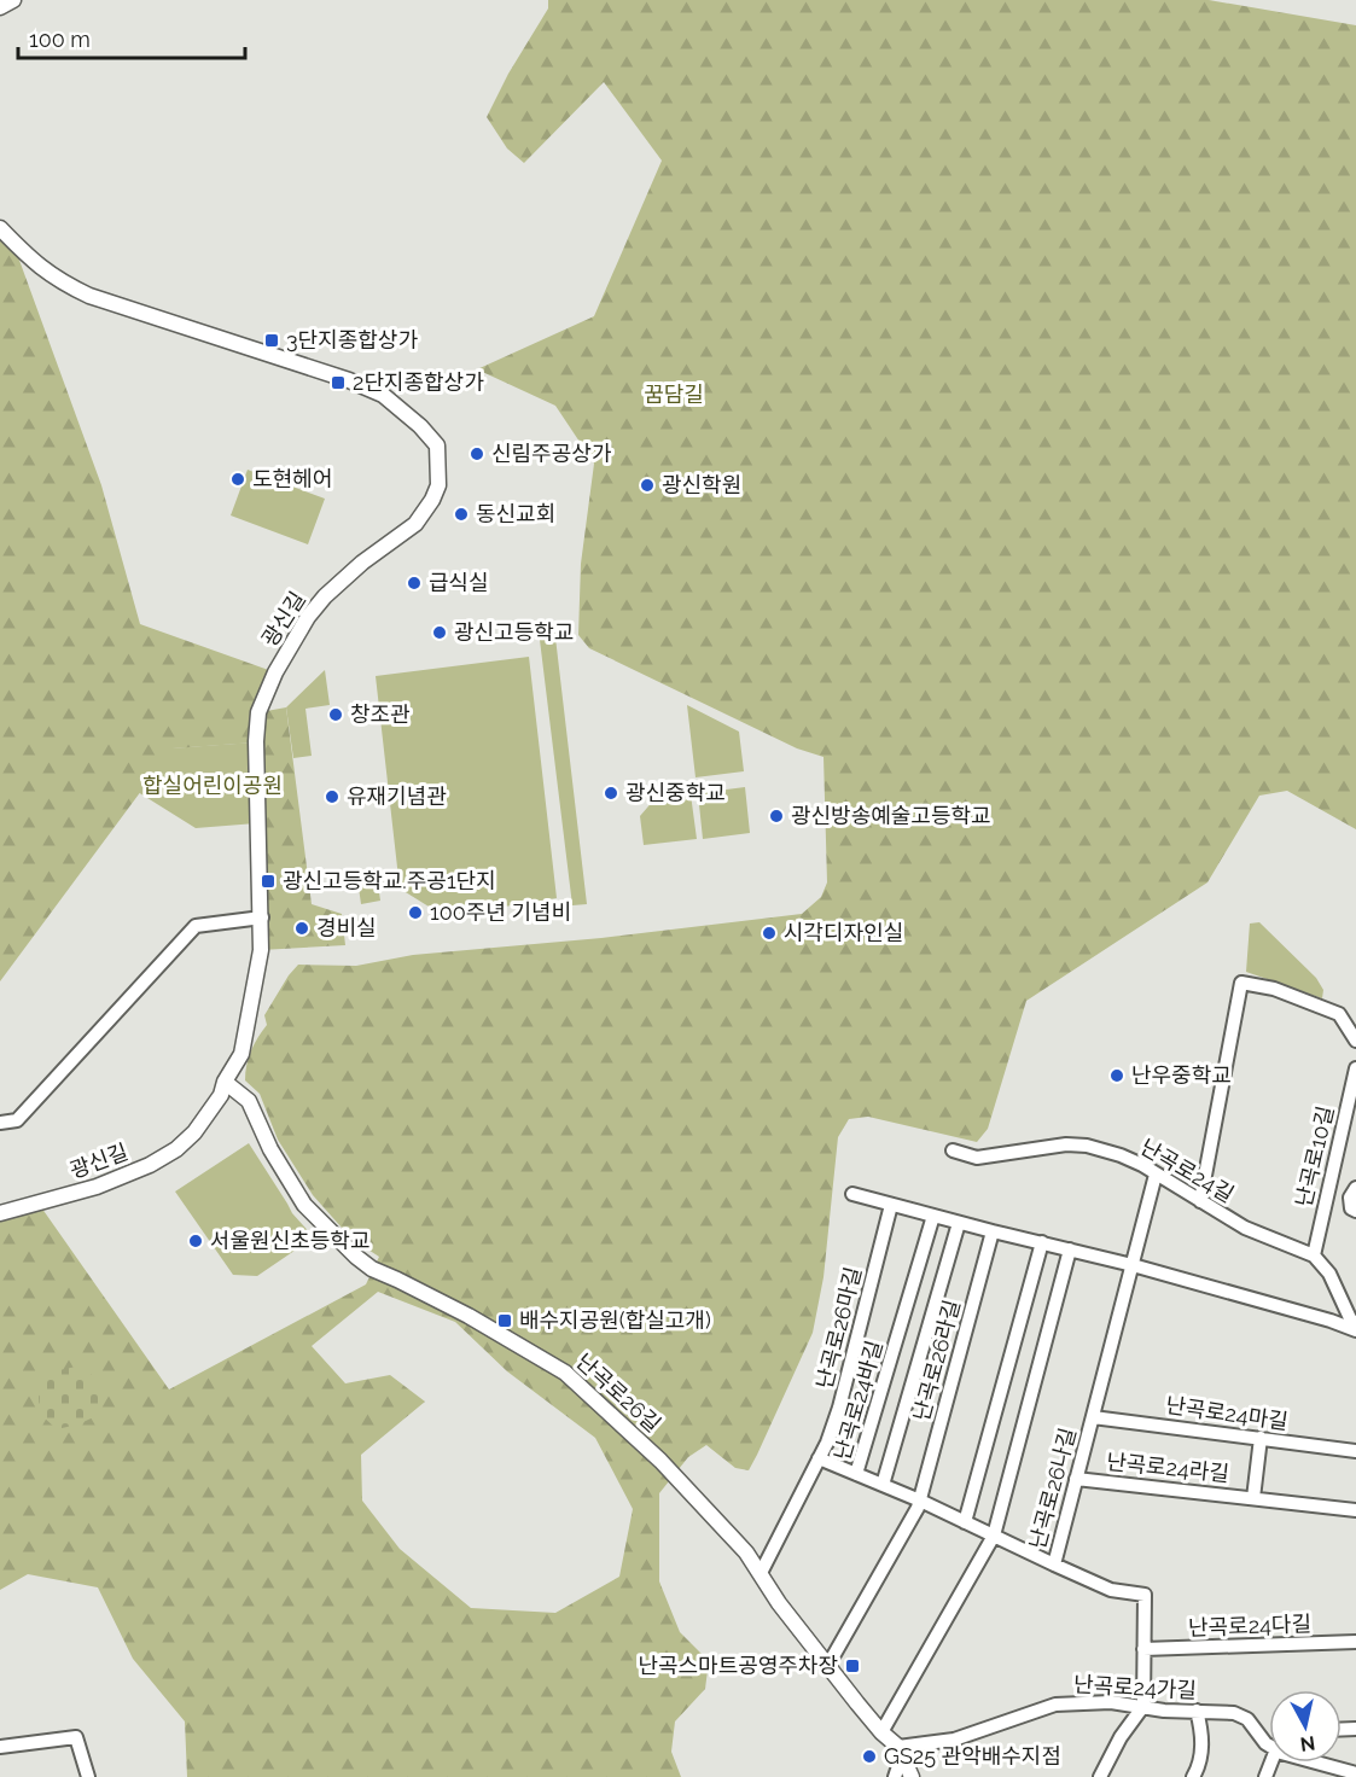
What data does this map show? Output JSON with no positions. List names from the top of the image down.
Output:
{
  "streets": {
    "street": [
      "광신길",
      "난곡로10길",
      "난곡로24길",
      "난곡로26마길",
      "난곡로26라길",
      "난곡로26길",
      "난곡로24바길",
      "난곡로24마길",
      "난곡로24라길",
      "난곡로26나길",
      "난곡로24다길",
      "난곡로24가길"
    ]
  },
  "crossings": [
    ["광신길", "난곡로26길"],
    ["난곡로10길", "난곡로24길"],
    ["난곡로26마길", "난곡로26길"],
    ["난곡로26라길", "난곡로26길"],
    ["난곡로26길", "난곡로24가길"],
    ["난곡로24마길", "난곡로24라길"],
    ["난곡로24마길", "난곡로26나길"],
    ["난곡로24라길", "난곡로26나길"],
    ["난곡로26나길", "난곡로24다길"],
    ["난곡로26나길", "난곡로24가길"]
  ],
  "parks": ["꿈담길", "합실어린이공원"],
  "places": {
    "transit": [
      "3단지종합상가",
      "2단지종합상가",
      "광신고등학교.주공1단지",
      "배수지공원(합실고개)",
      "난곡스마트공영주차장"
    ],
    "other": [
      "신림주공상가",
      "도현헤어",
      "광신학원",
      "동신교회",
      "급식실",
      "광신고등학교",
      "창조관",
      "광신중학교",
      "유재기념관",
      "광신방송예술고등학교",
      "100주년 기념비",
      "경비실",
      "시각디자인실",
      "난우중학교",
      "서울원신초등학교",
      "GS25 관악배수지점"
    ]
  },
  "scale_bar": "100 m",
  "north": "bottom"
}
